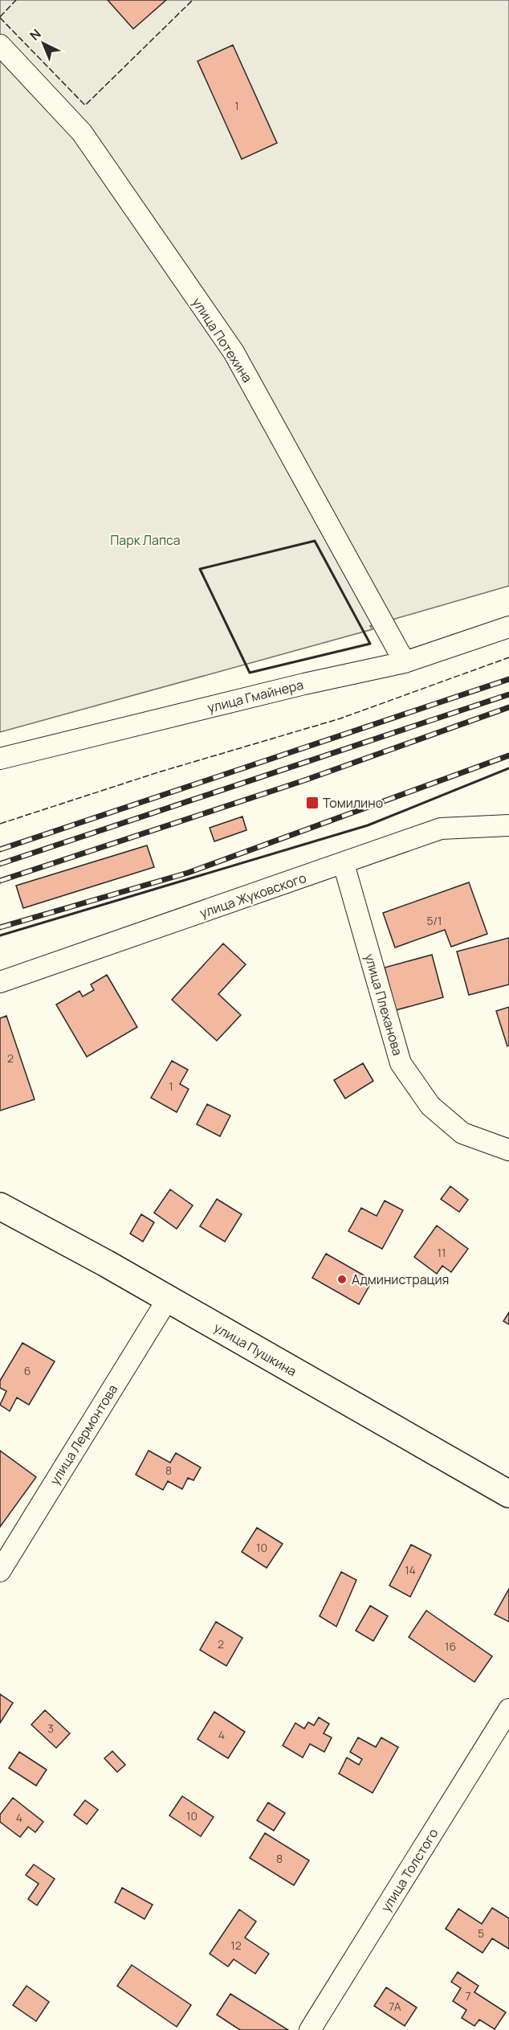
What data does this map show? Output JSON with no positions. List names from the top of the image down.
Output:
{
  "streets": {
    "main road": ["улица Пушкина"],
    "street": [
      "улица Потехина",
      "улица Гмайнера",
      "улица Жуковского",
      "улица Плеханова",
      "улица Лермонтова",
      "улица Толстого"
    ]
  },
  "crossings": [
    ["улица Потехина", "улица Гмайнера"],
    ["улица Жуковского", "улица Плеханова"],
    ["улица Пушкина", "улица Лермонтова"]
  ],
  "parks": ["Парк Лапса"],
  "places": {
    "transit": ["Томилино"],
    "other": ["Администрация"]
  },
  "house_numbers": [
    "1",
    "5/1",
    "2",
    "1",
    "11",
    "6",
    "8",
    "10",
    "14",
    "2",
    "16",
    "3",
    "4",
    "10",
    "4",
    "8",
    "5",
    "12",
    "7",
    "7А"
  ],
  "north": "top left"
}
